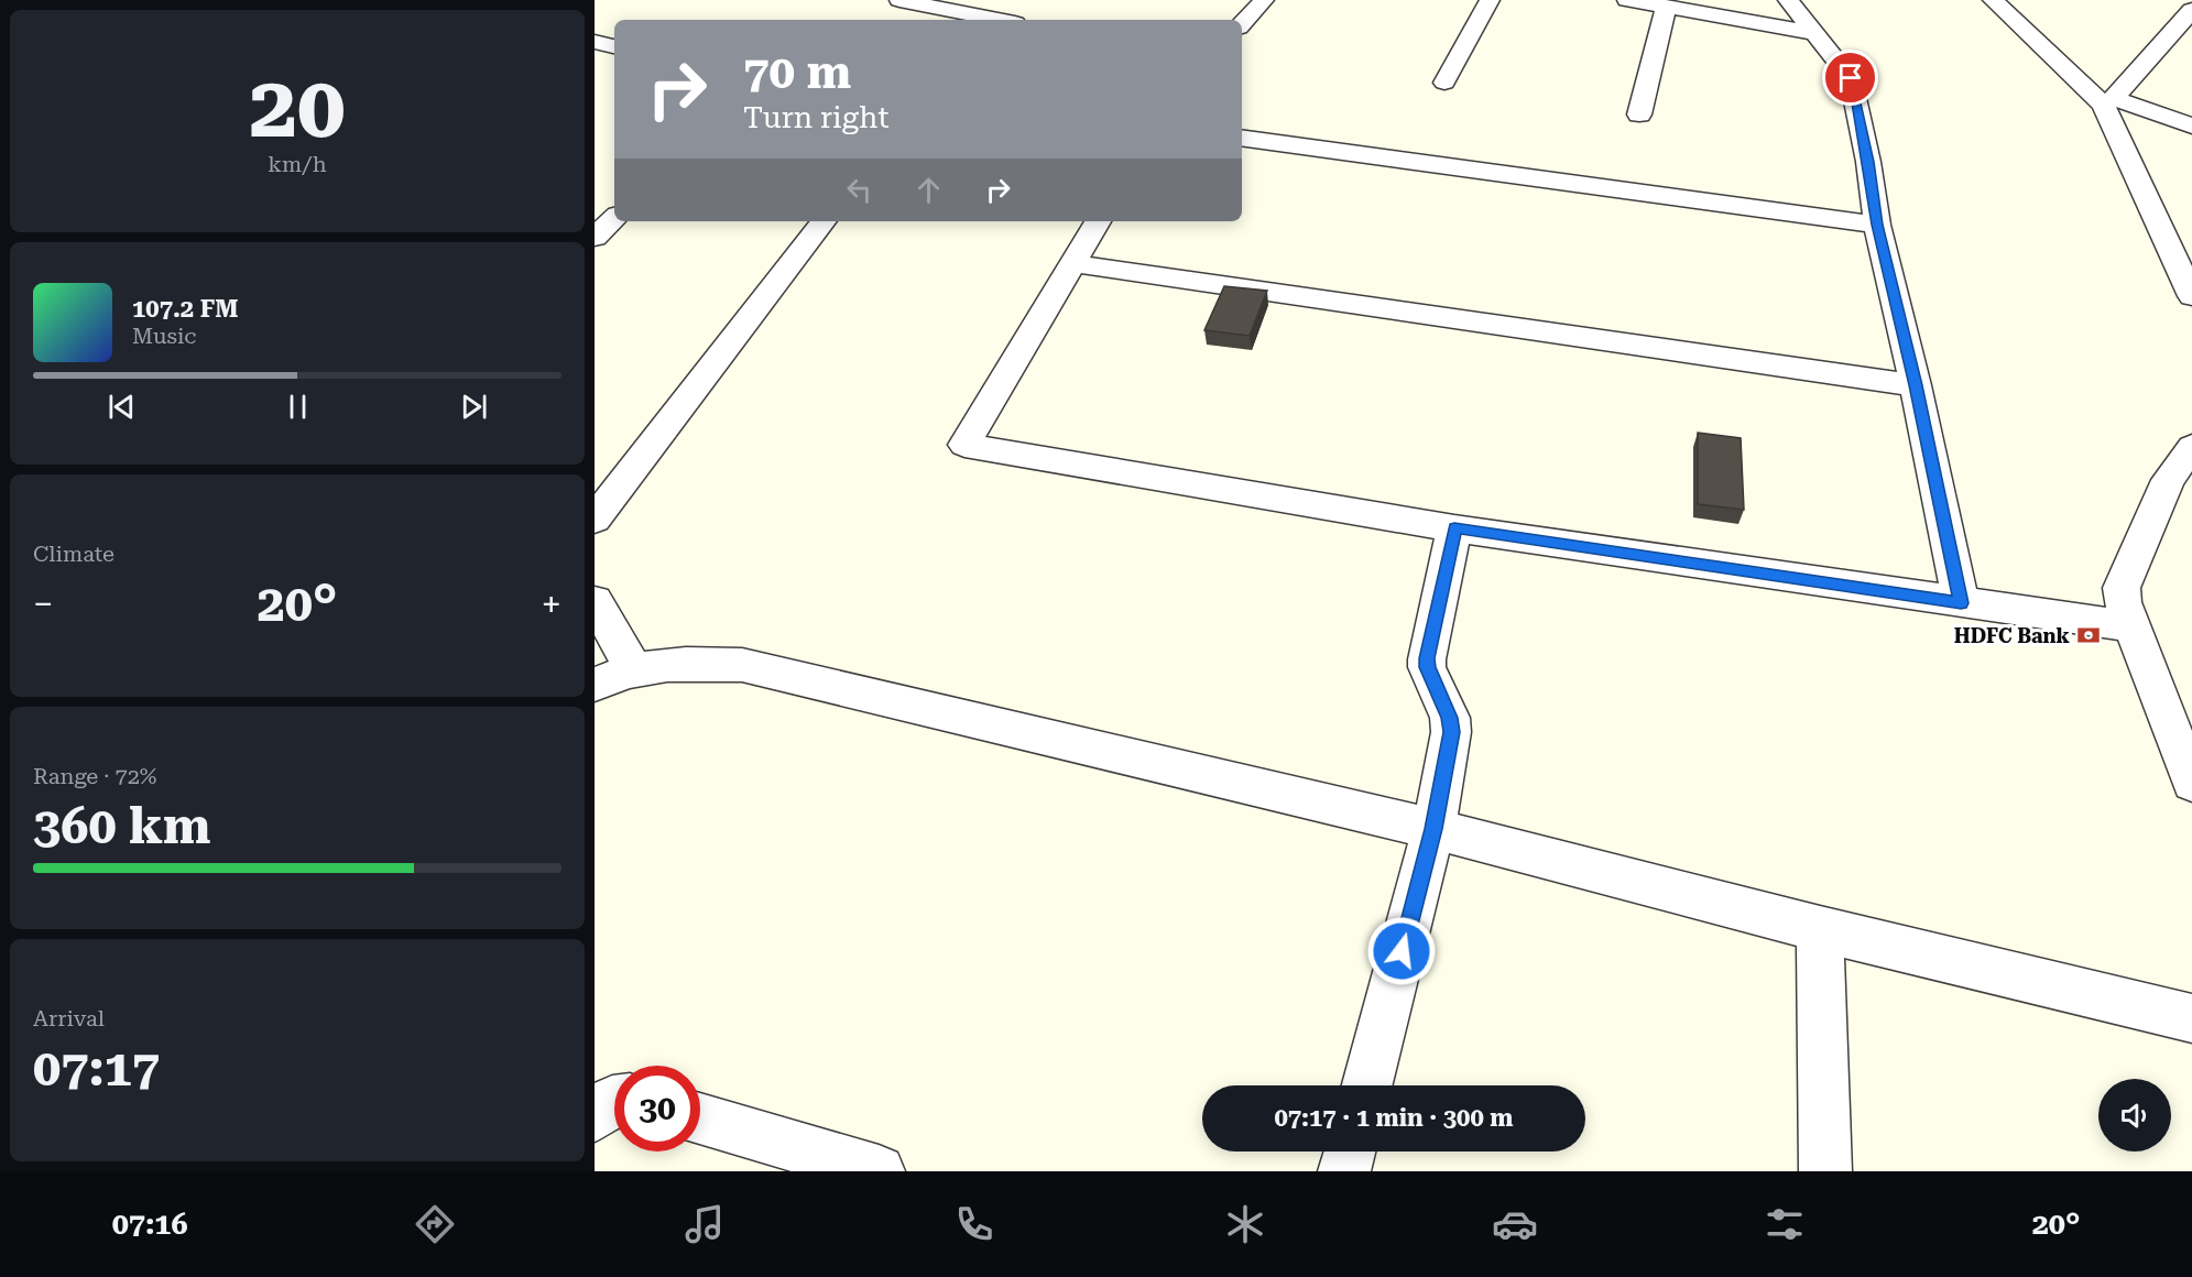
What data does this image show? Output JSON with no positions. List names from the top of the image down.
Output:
{
  "places": {
    "bank": ["HDFC Bank"]
  },
  "page": {
    "tile": [
      ["20", "km/h"],
      "Climate",
      ["Range · 72%", "360 km"],
      ["Arrival", "07:17"]
    ],
    "turn": ["70 m", "Turn right"],
    "song": ["107.2 FM", "Music"],
    "heat": ["−", "20°", "+"],
    "limit": "30",
    "trip": "07:17 · 1 min · 300 m",
    "tabs": ["07:16", "20°"]
  }
}
